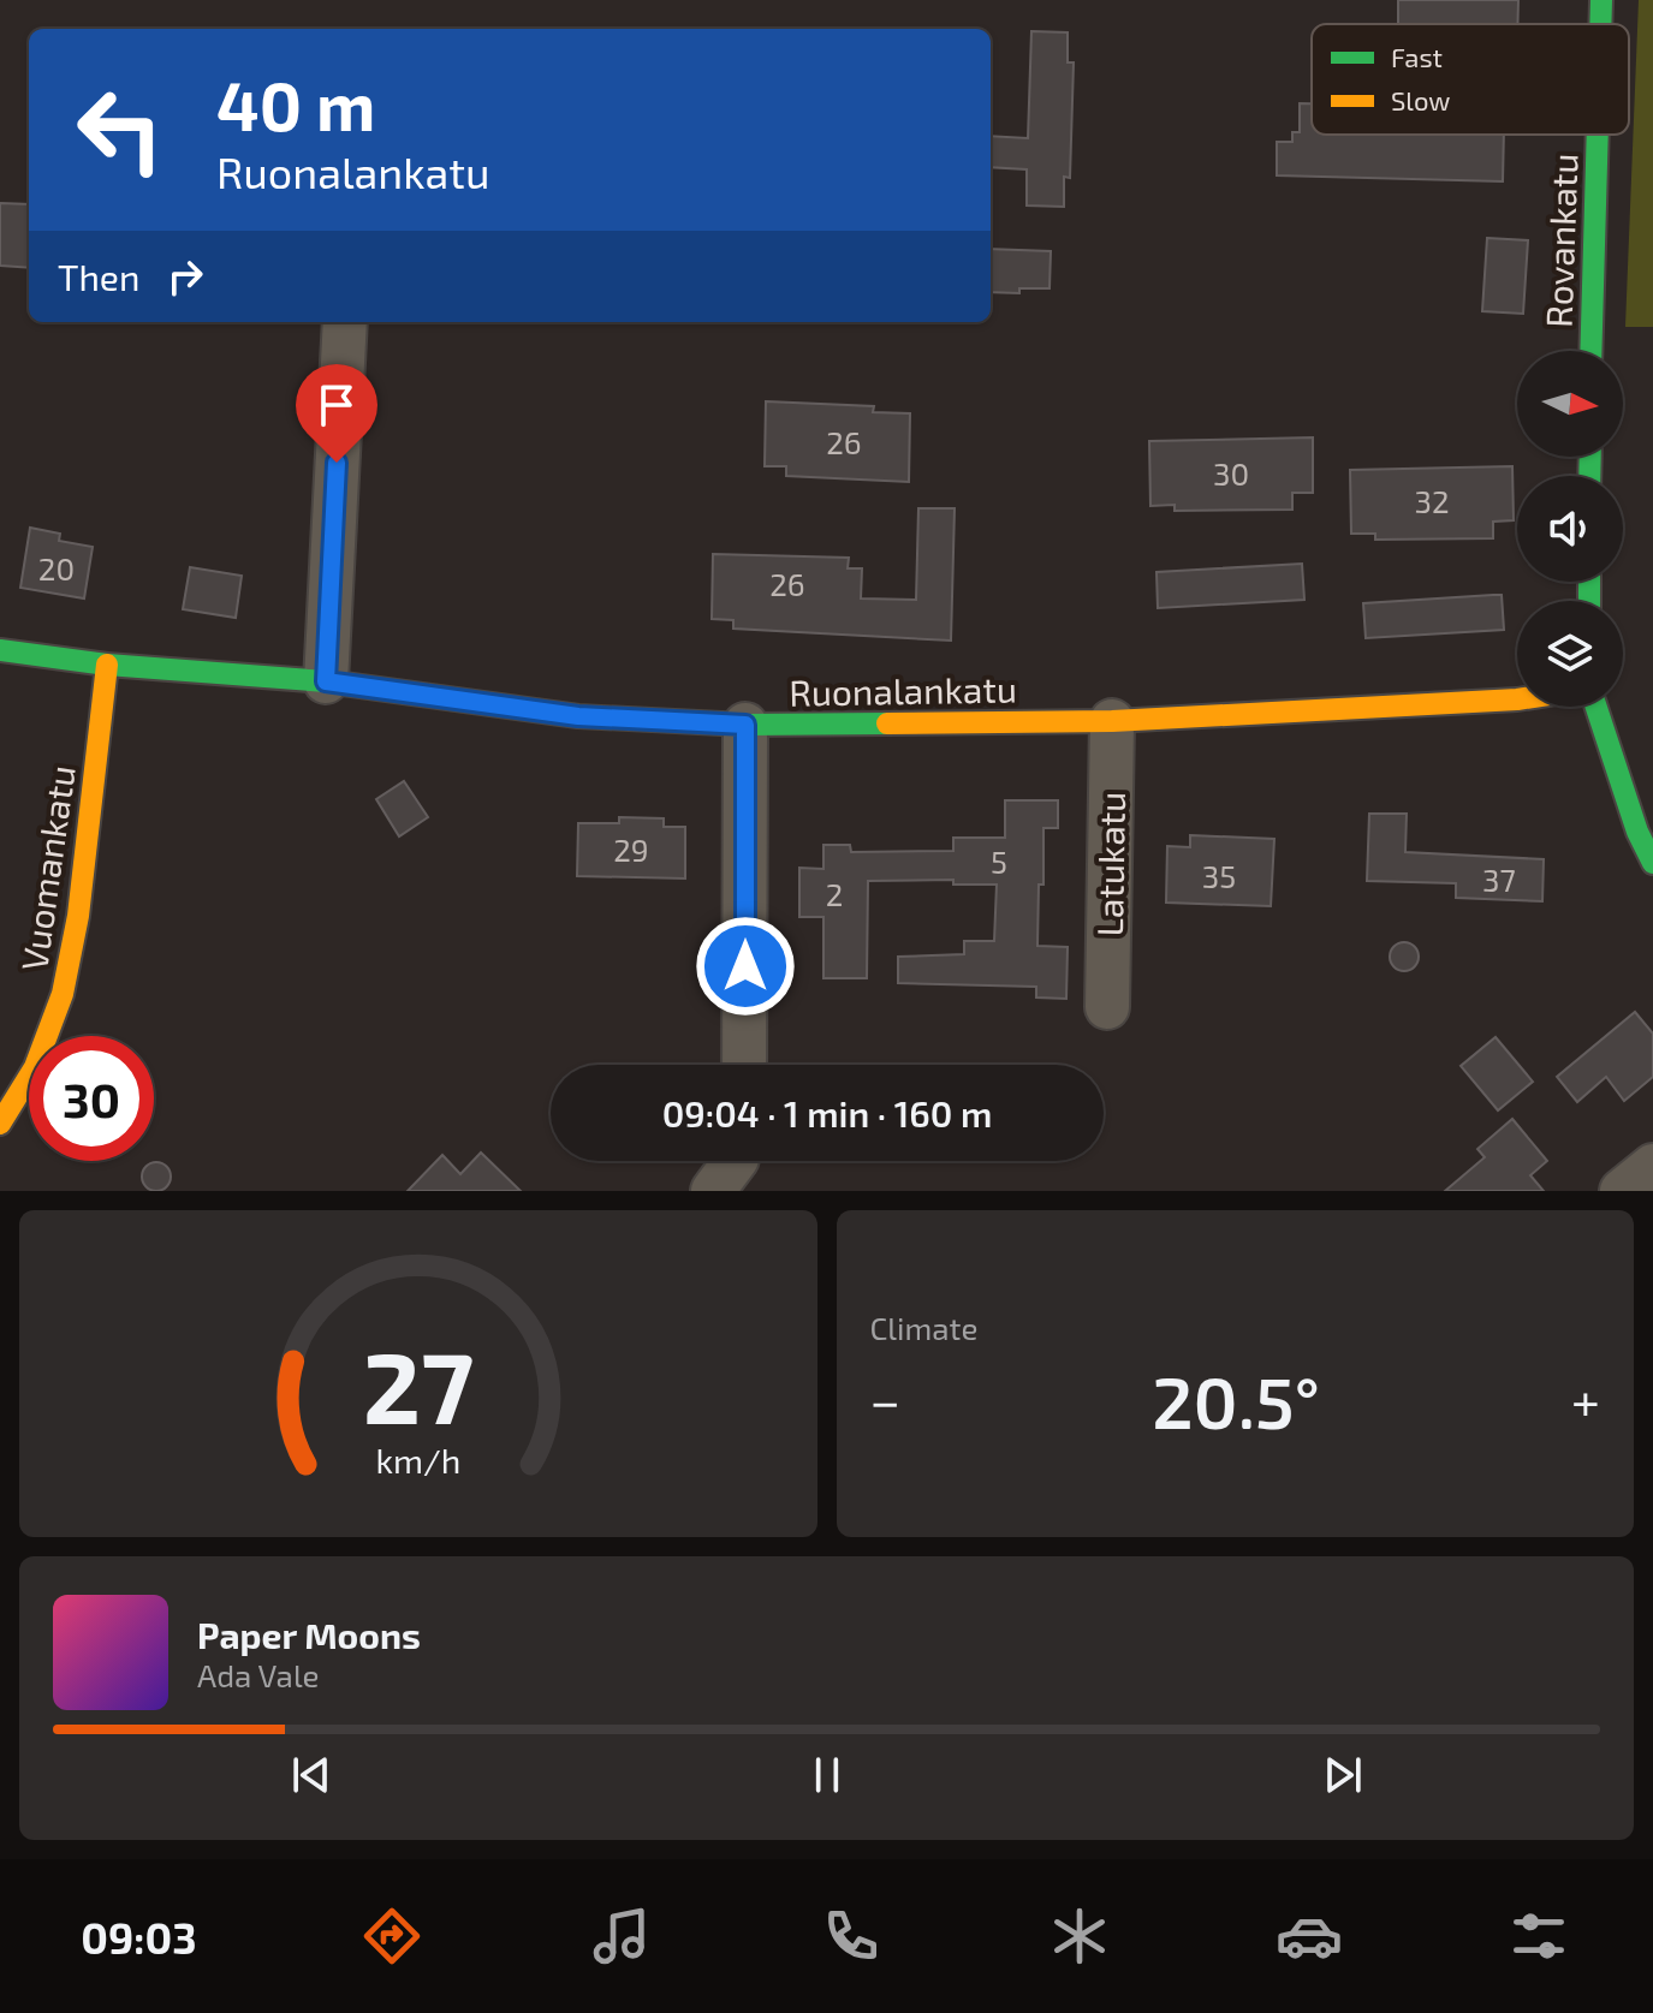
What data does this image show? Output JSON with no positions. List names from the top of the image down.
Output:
{
  "streets": {
    "street": [
      "Rovankatu",
      "Ruonalankatu",
      "Latukatu",
      "Vuomankatu"
    ]
  },
  "crossings": [
    ["Ruonalankatu", "Latukatu"],
    ["Ruonalankatu", "Vuomankatu"]
  ],
  "house_numbers": [
    "26",
    "30",
    "32",
    "20",
    "26",
    "29",
    "5",
    "35",
    "37",
    "2"
  ],
  "legend": ["Fast", "Slow"],
  "north": "right",
  "page": {
    "turn": ["40 m", "Ruonalankatu"],
    "then": "Then",
    "limit": "30",
    "trip": "09:04 · 1 min · 160 m",
    "tile": "Climate",
    "heat": ["−", "20.5°", "+"],
    "song": ["Paper Moons", "Ada Vale"],
    "tabs": "09:03",
    "gauge": ["27", "km/h"]
  }
}
